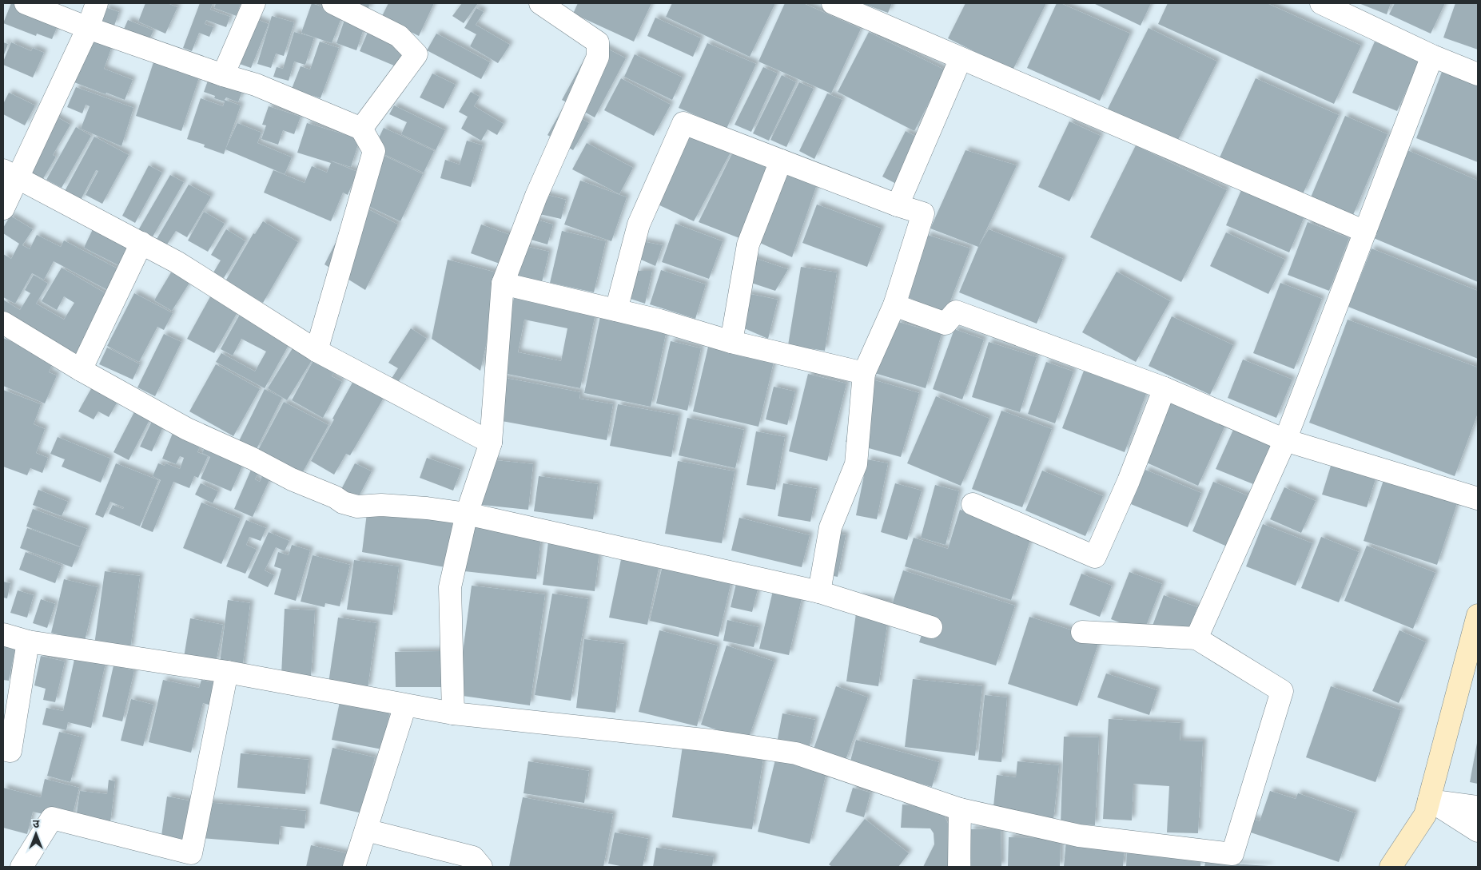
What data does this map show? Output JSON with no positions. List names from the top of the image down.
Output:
{
  "north": "top"
}
